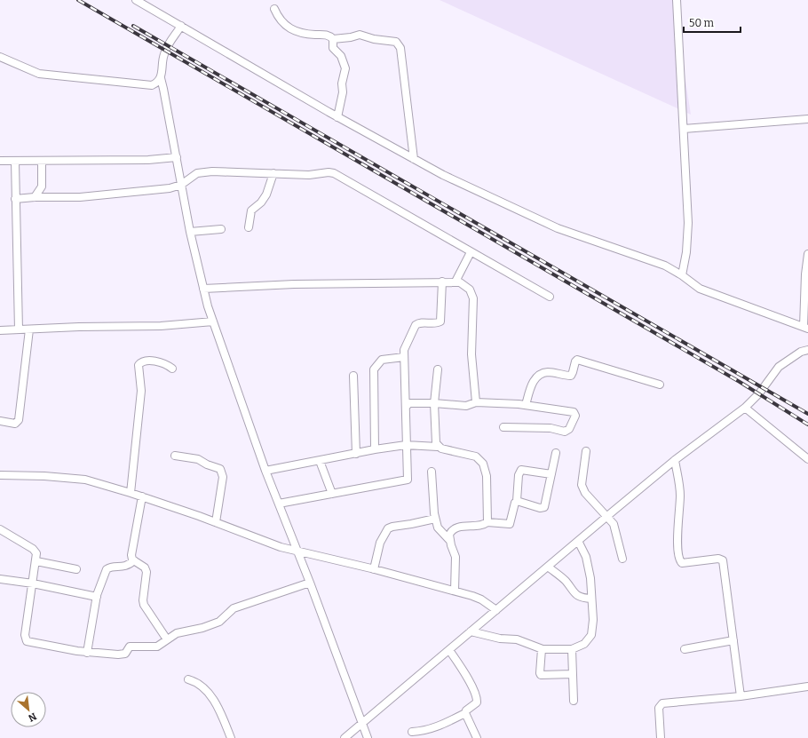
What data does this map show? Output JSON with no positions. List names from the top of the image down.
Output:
{
  "scale_bar": "50 m",
  "north": "bottom right"
}
